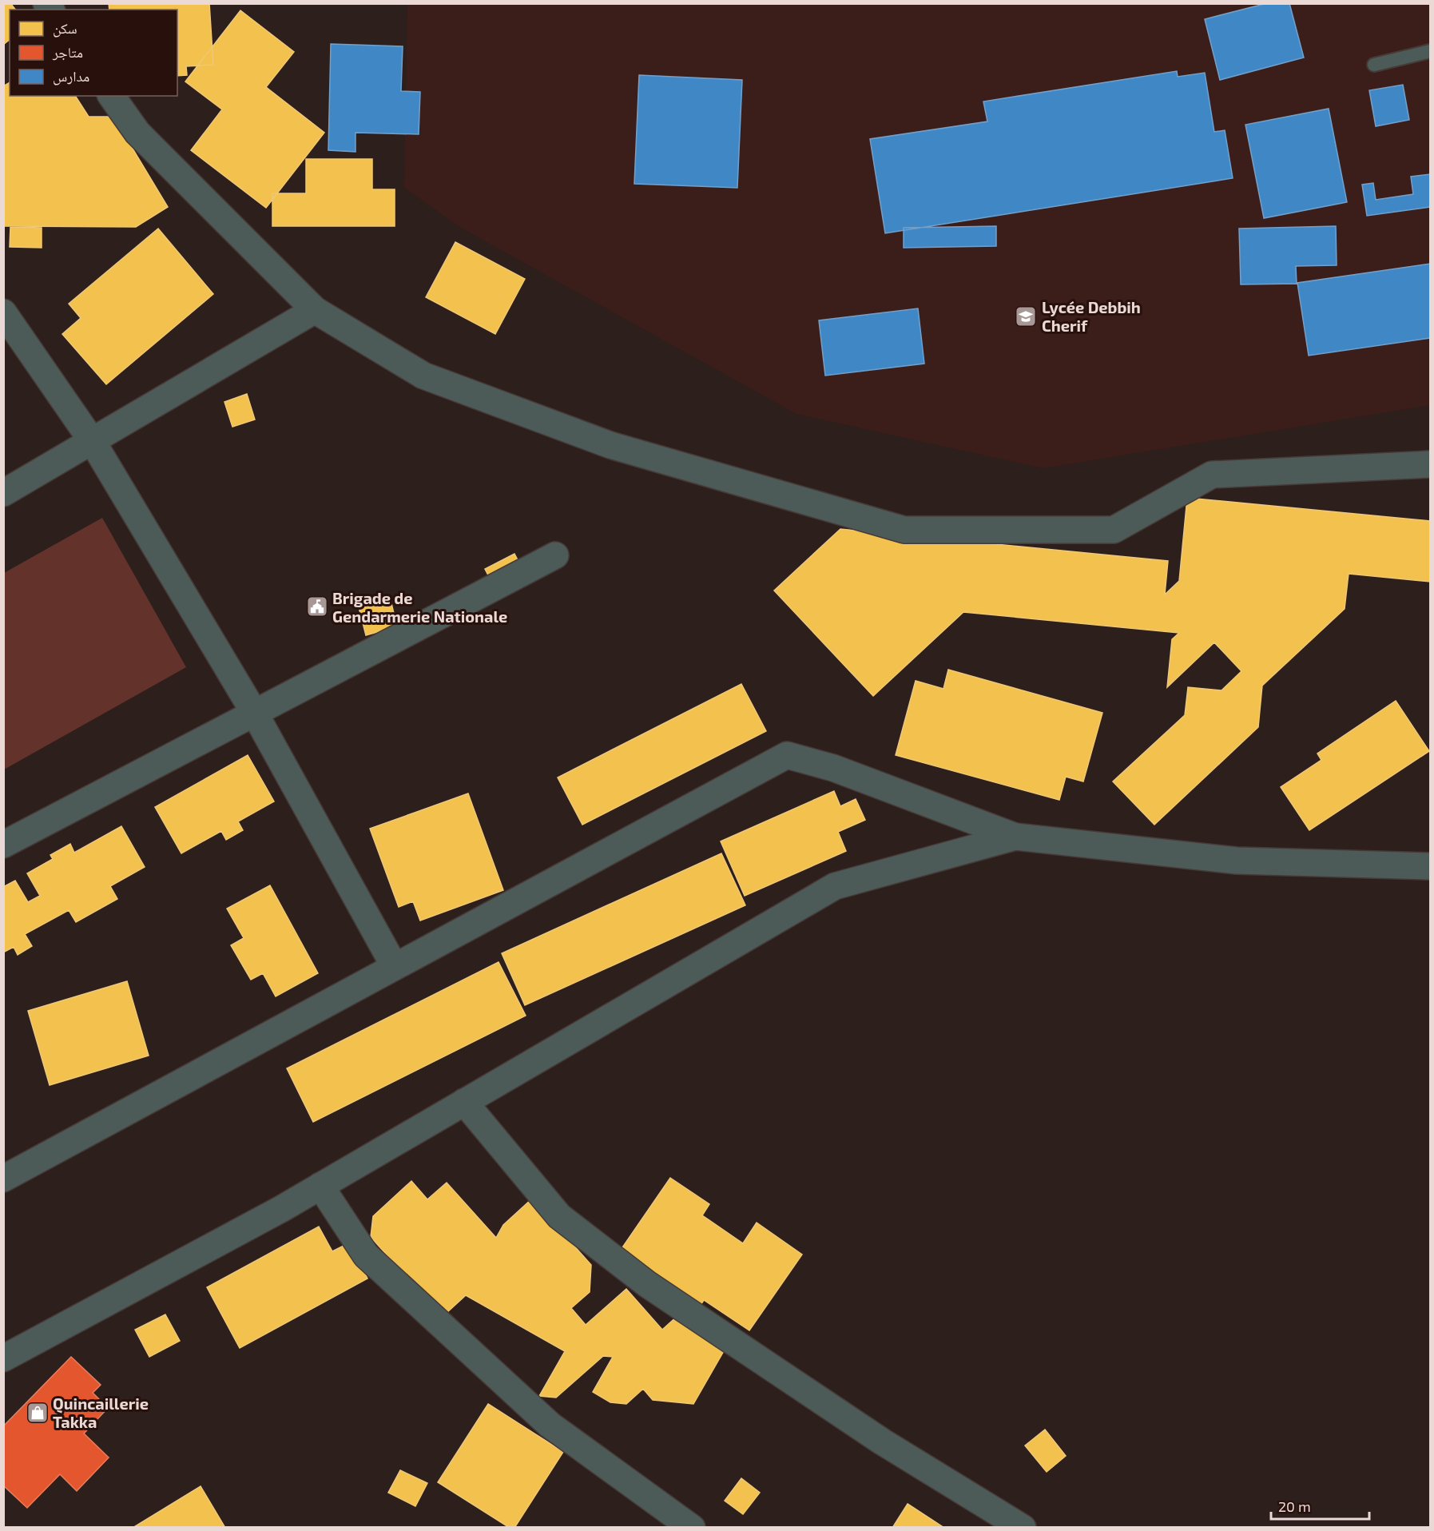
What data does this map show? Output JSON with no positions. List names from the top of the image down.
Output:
{
  "places": {
    "school or university": ["Lycée Debbih Cherif"],
    "public building": ["Brigade de Gendarmerie Nationale"],
    "shop": ["Quincaillerie Takka"]
  },
  "legend": ["سكن", "متاجر", "مدارس"],
  "scale_bar": "20 m"
}
